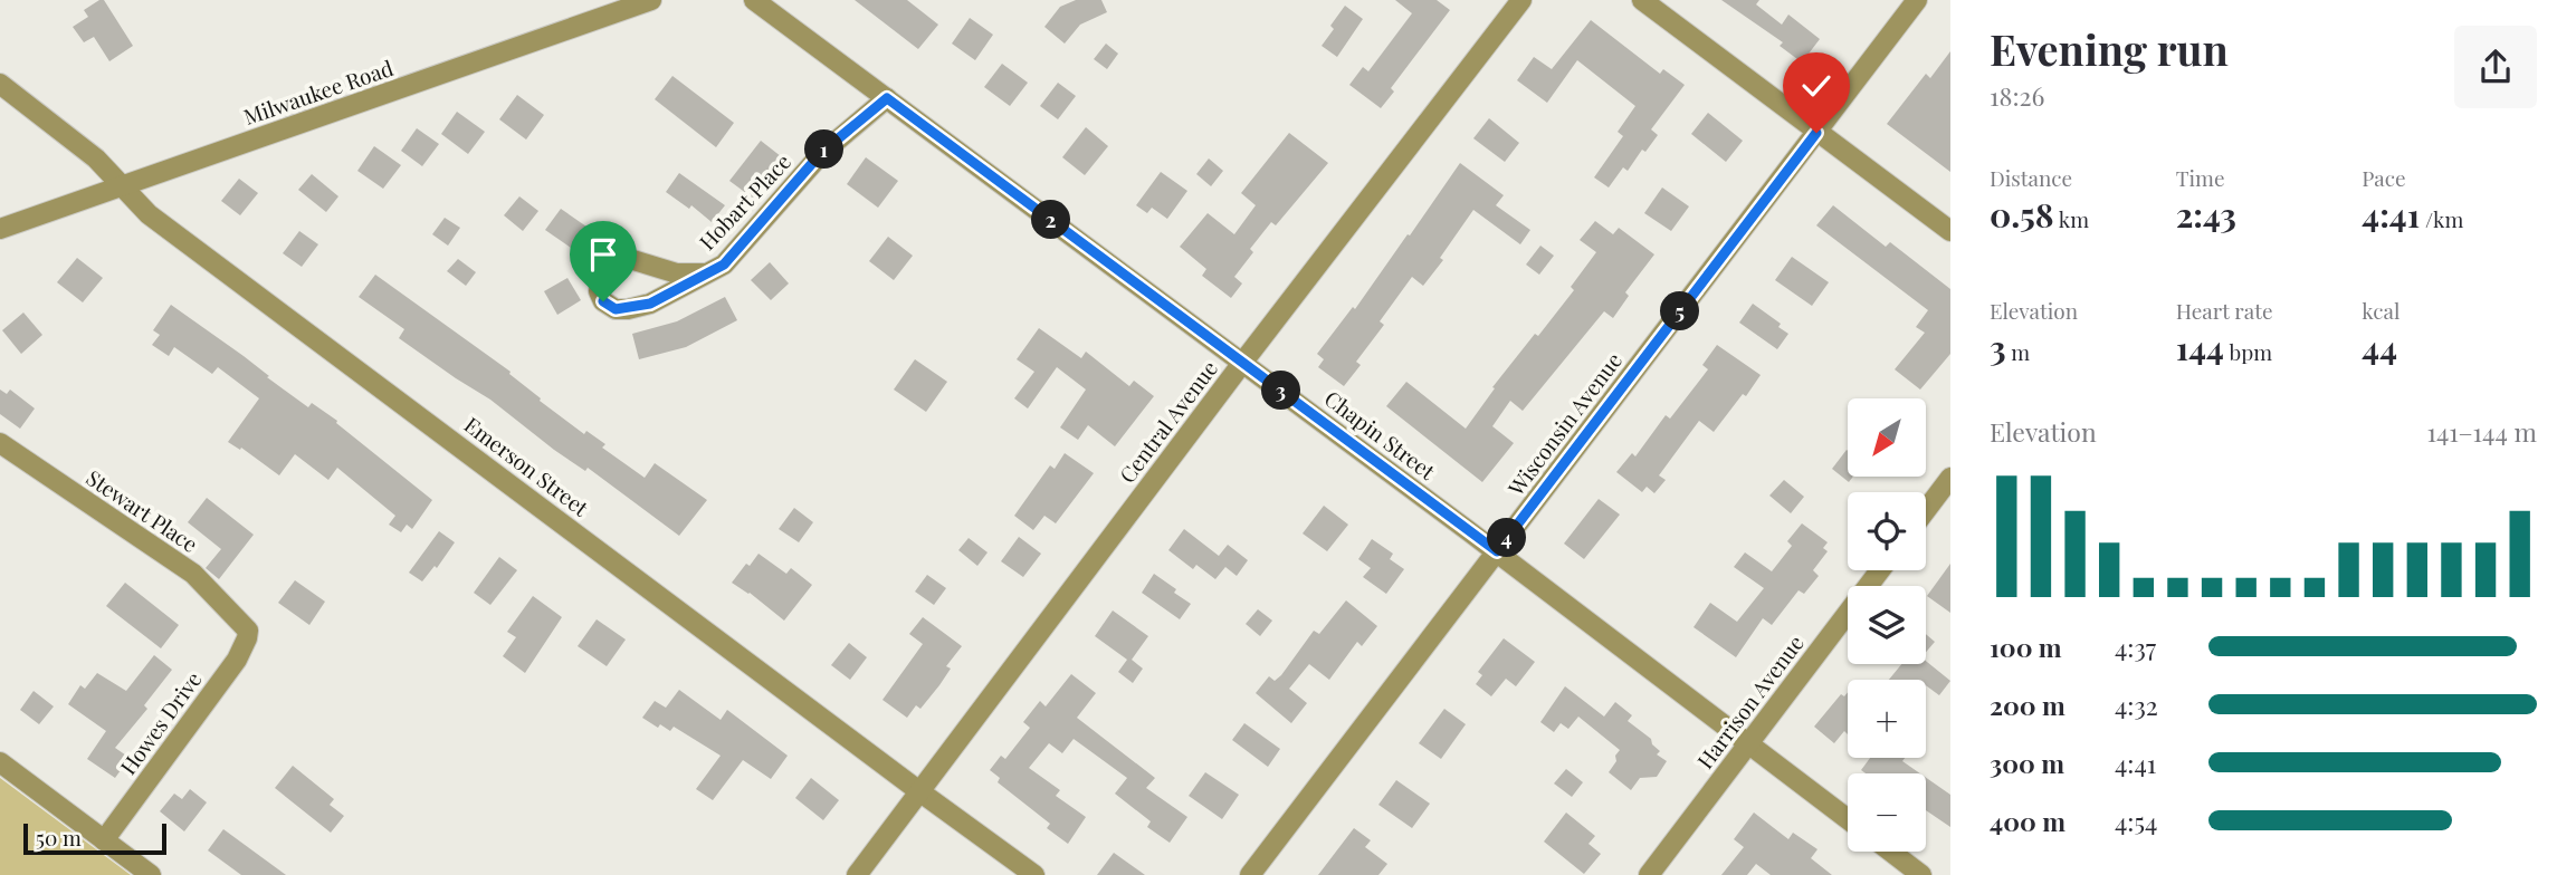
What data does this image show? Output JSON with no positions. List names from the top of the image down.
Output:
{
  "streets": {
    "street": [
      "Milwaukee Road",
      "Hobart Place",
      "Central Avenue",
      "Wisconsin Avenue",
      "Chapin Street",
      "Emerson Street",
      "Stewart Place",
      "Harrison Avenue",
      "Howes Drive"
    ]
  },
  "crossings": [
    ["Milwaukee Road", "Emerson Street"],
    ["Hobart Place", "Chapin Street"],
    ["Central Avenue", "Chapin Street"],
    ["Central Avenue", "Emerson Street"],
    ["Wisconsin Avenue", "Chapin Street"],
    ["Chapin Street", "Harrison Avenue"],
    ["Stewart Place", "Howes Drive"]
  ],
  "scale_bar": "50 m",
  "north": "bottom left",
  "page": {
    "heading": ["Evening run", "18:26"],
    "pins": [
      "1",
      "2",
      "5",
      "3",
      "4"
    ],
    "stats": [
      ["Distance", "0.58 km"],
      ["Time", "2:43"],
      ["Pace", "4:41 /km"],
      ["Elevation", "3 m"],
      ["Heart rate", "144 bpm"],
      ["kcal", "44"]
    ],
    "map_buttons": ["+", "−"],
    "chart": ["Elevation", "141–144 m"],
    "list": [
      {
        "name": "100 m",
        "note": "4:37"
      },
      {
        "name": "200 m",
        "note": "4:32"
      },
      {
        "name": "300 m",
        "note": "4:41"
      },
      {
        "name": "400 m",
        "note": "4:54"
      }
    ],
    "scale": "50 m"
  }
}
